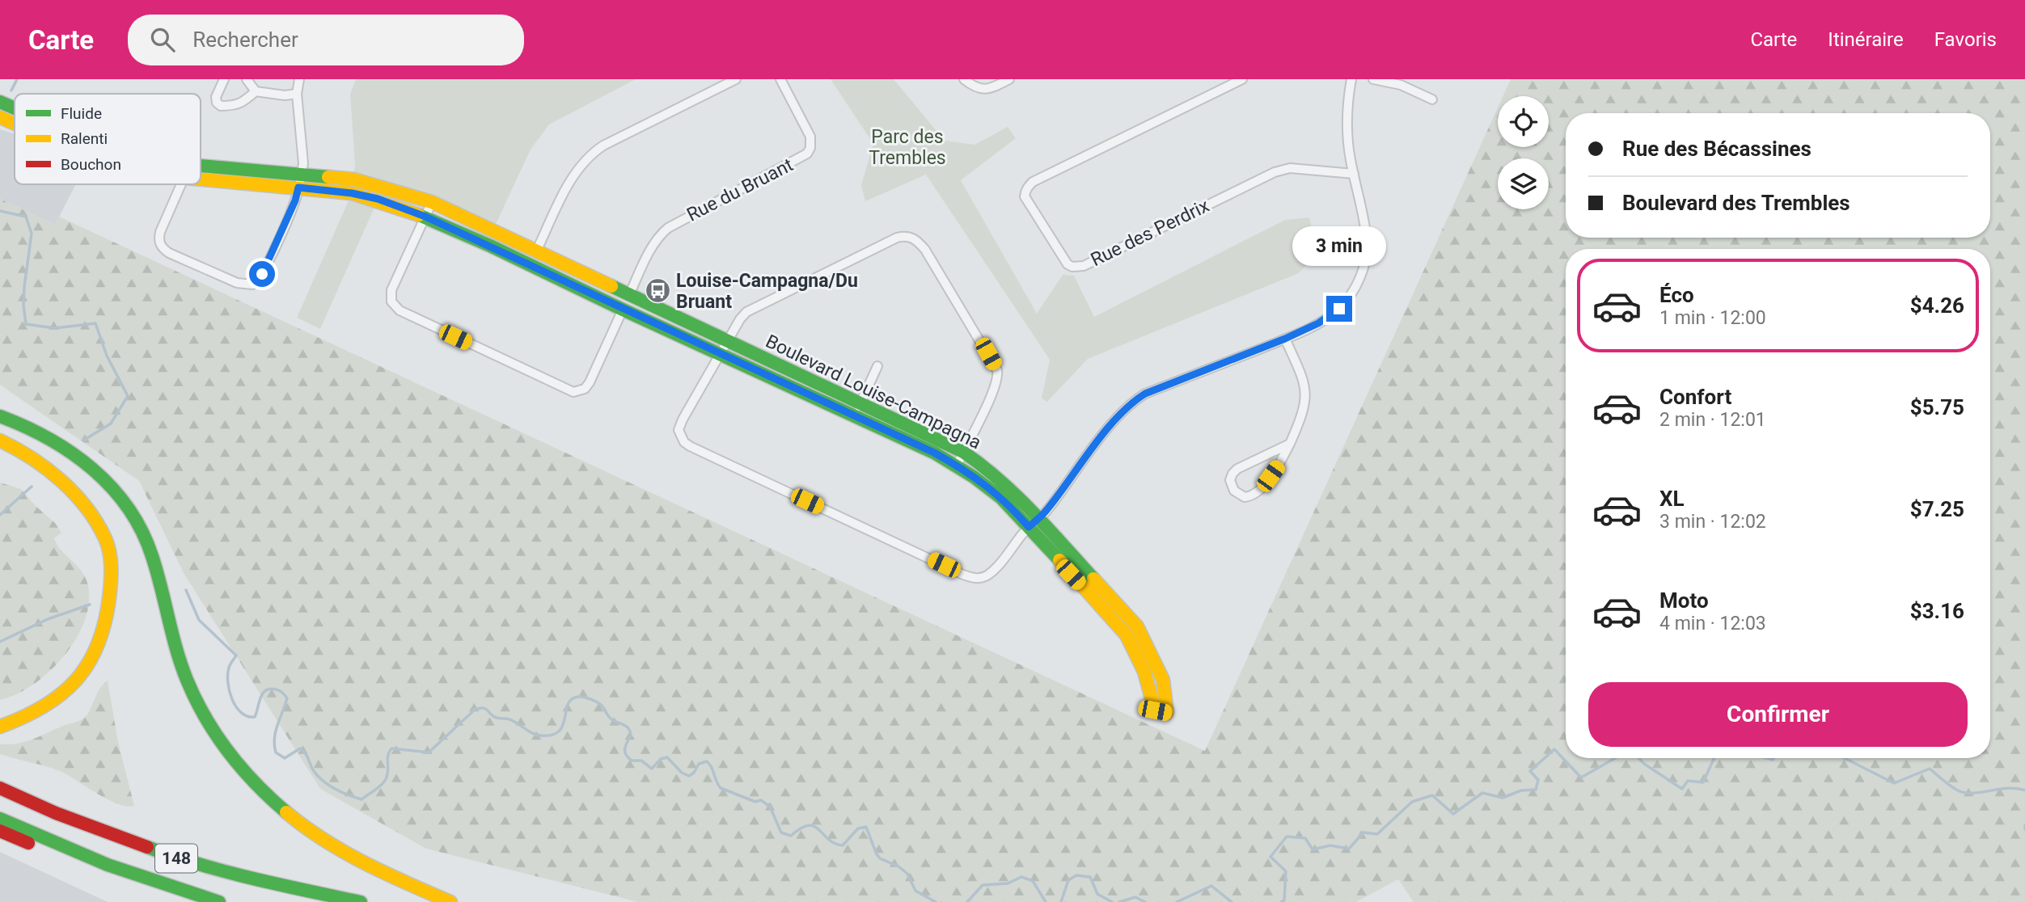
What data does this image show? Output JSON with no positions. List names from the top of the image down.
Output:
{
  "streets": {
    "main road": ["Boulevard Louise-Campagna", "148"],
    "street": ["Rue du Bruant", "Rue des Perdrix"]
  },
  "crossings": [
    ["Rue du Bruant", "Boulevard Louise-Campagna"]
  ],
  "parks": ["Parc des Trembles"],
  "places": {
    "bus stop": ["Louise-Campagna/Du Bruant"]
  },
  "legend": ["Fluide", "Ralenti", "Bouchon"],
  "page": {
    "header": "Carte",
    "search": "Rechercher",
    "nav": ["Carte", "Itinéraire", "Favoris"],
    "banner": ["Rue des Bécassines", "Boulevard des Trembles"],
    "bubble": "3 min",
    "list": [
      {
        "name": "Éco",
        "note": "1 min · 12:00",
        "value": "$4.26"
      },
      {
        "name": "Confort",
        "note": "2 min · 12:01",
        "value": "$5.75"
      },
      {
        "name": "XL",
        "note": "3 min · 12:02",
        "value": "$7.25"
      },
      {
        "name": "Moto",
        "note": "4 min · 12:03",
        "value": "$3.16"
      }
    ],
    "buttons": "Confirmer"
  }
}
